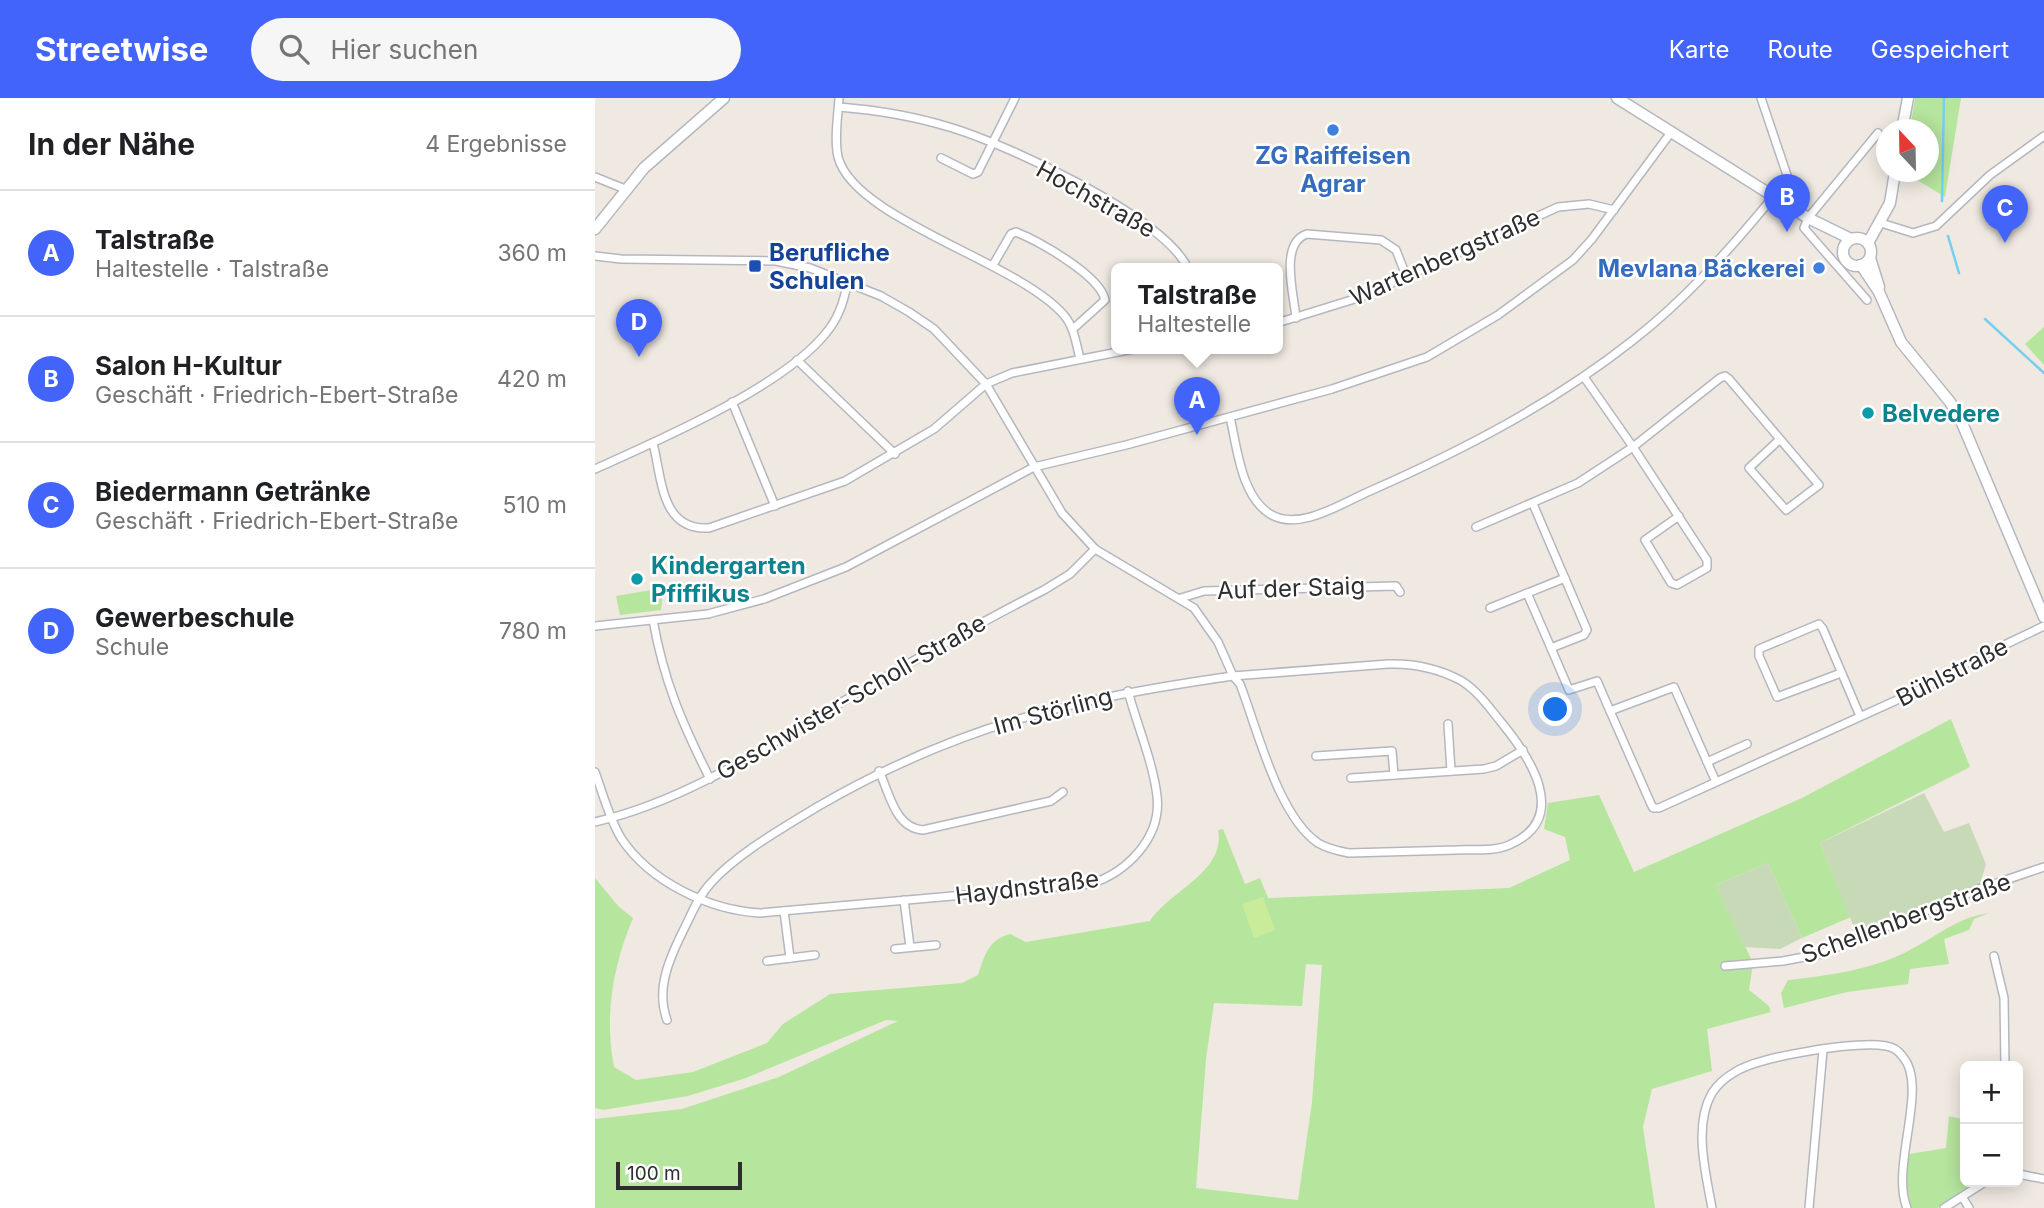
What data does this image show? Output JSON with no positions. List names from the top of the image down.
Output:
{
  "streets": {
    "street": [
      "Hochstraße",
      "Wartenbergstraße",
      "Auf der Staig",
      "Bühlstraße",
      "Geschwister-Scholl-Straße",
      "Im Störling",
      "Haydnstraße",
      "Schellenbergstraße"
    ]
  },
  "crossings": [
    ["Auf der Staig", "Im Störling"],
    ["Geschwister-Scholl-Straße", "Im Störling"],
    ["Geschwister-Scholl-Straße", "Haydnstraße"],
    ["Im Störling", "Haydnstraße"]
  ],
  "places": {
    "other": [
      "ZG Raiffeisen Agrar",
      "Mevlana Bäckerei",
      "Belvedere",
      "Kindergarten Pfiffikus"
    ],
    "transit": ["Berufliche Schulen"]
  },
  "scale_bar": "100 m",
  "north": "top",
  "page": {
    "header": "Streetwise",
    "search": "Hier suchen",
    "nav": ["Karte", "Route", "Gespeichert"],
    "heading": ["In der Nähe", "4 Ergebnisse"],
    "pins": [
      "B",
      "C",
      "D",
      "A"
    ],
    "list": [
      {
        "mark": "A",
        "name": "Talstraße",
        "note": "Haltestelle · Talstraße",
        "value": "360 m"
      },
      {
        "mark": "B",
        "name": "Salon H-Kultur",
        "note": "Geschäft · Friedrich-Ebert-Straße",
        "value": "420 m"
      },
      {
        "mark": "C",
        "name": "Biedermann Getränke",
        "note": "Geschäft · Friedrich-Ebert-Straße",
        "value": "510 m"
      },
      {
        "mark": "D",
        "name": "Gewerbeschule",
        "note": "Schule",
        "value": "780 m"
      }
    ],
    "popup": ["Talstraße", "Haltestelle"],
    "map_buttons": ["+", "−"],
    "scale": "100 m"
  }
}
